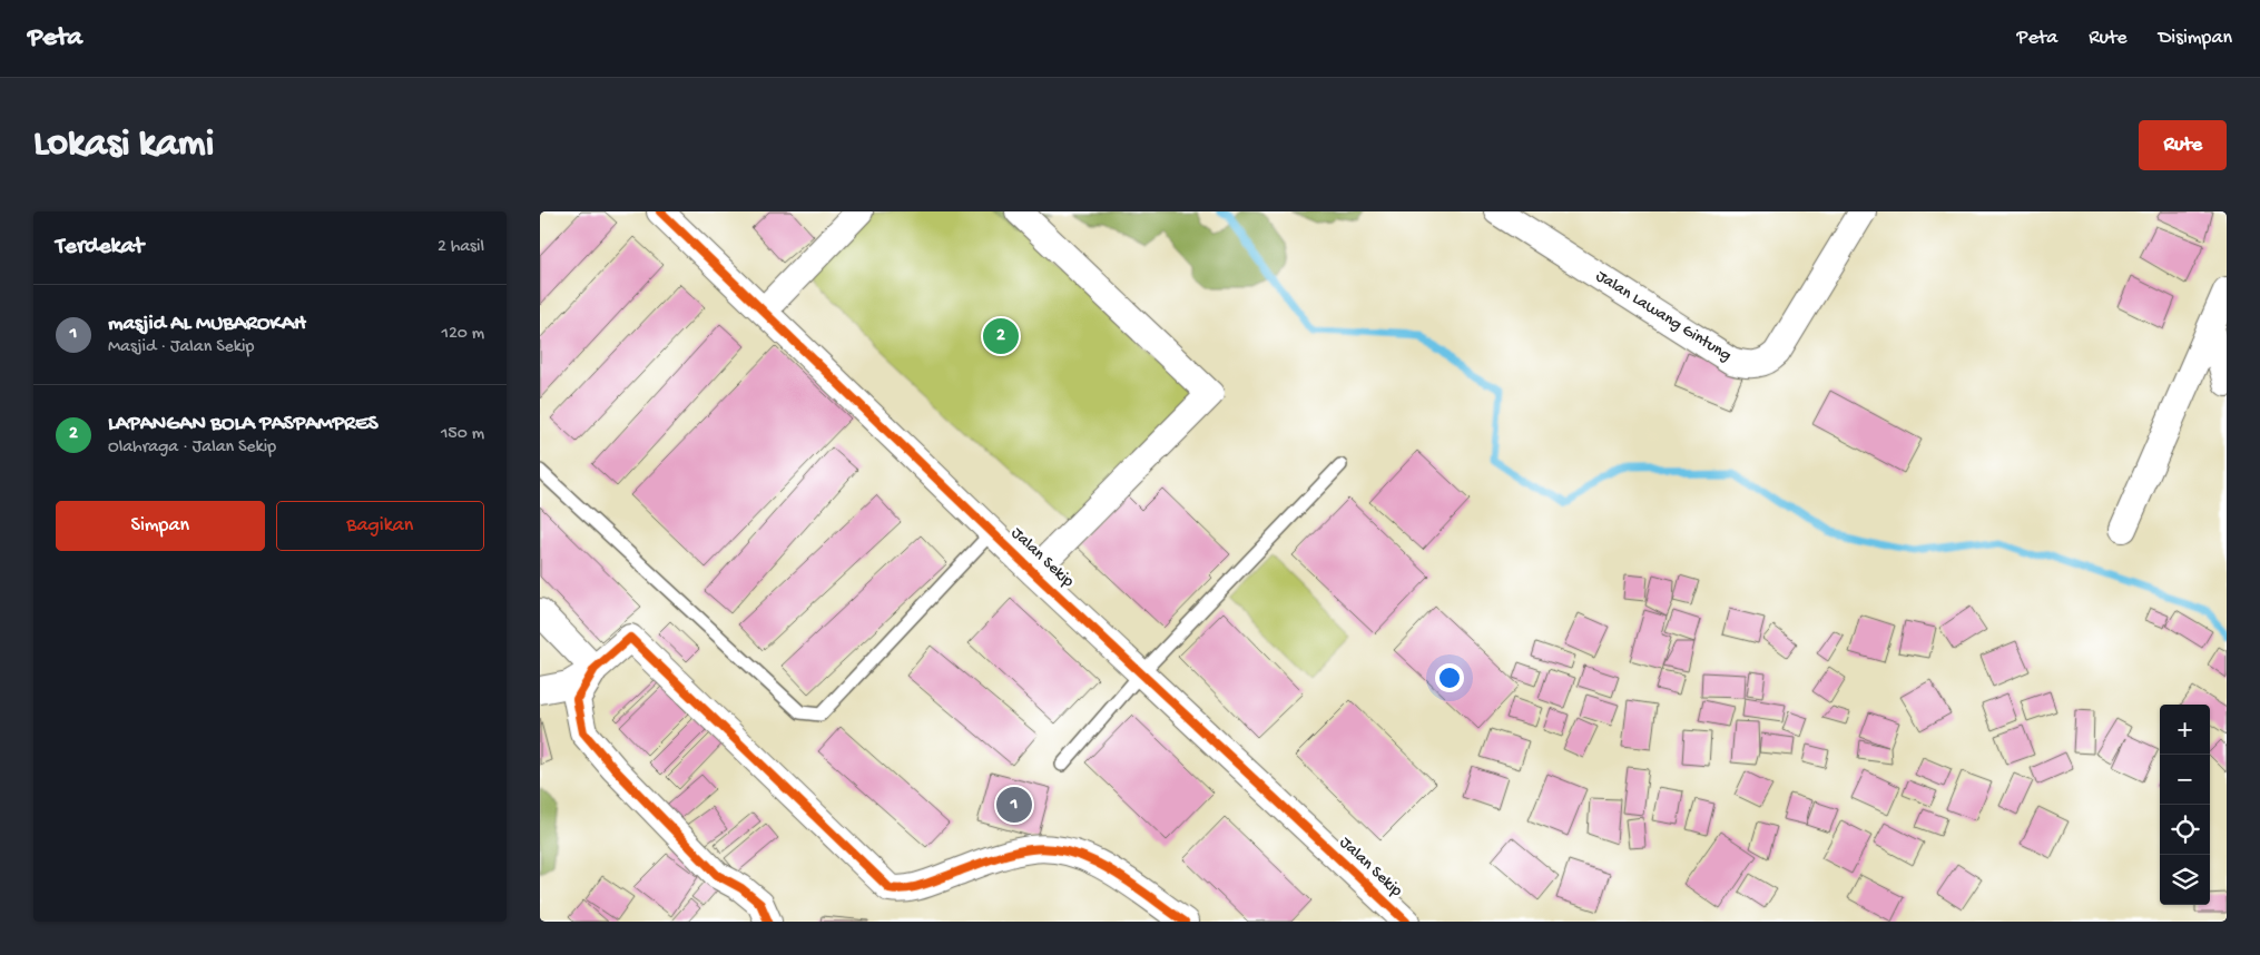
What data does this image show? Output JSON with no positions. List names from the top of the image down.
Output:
{
  "streets": {
    "street": ["Jalan Lawang Gintung", "Jalan Sekip"]
  },
  "page": {
    "header": "Peta",
    "nav": ["Peta", "Rute", "Disimpan"],
    "buttons": [
      "Rute",
      ["Simpan", "Bagikan"]
    ],
    "title": "Lokasi kami",
    "heading": ["Terdekat", "2 hasil"],
    "list": [
      {
        "mark": "1",
        "name": "masjid AL MUBAROKAH",
        "note": "Masjid · Jalan Sekip",
        "value": "120 m"
      },
      {
        "mark": "2",
        "name": "LAPANGAN BOLA PASPAMPRES",
        "note": "Olahraga · Jalan Sekip",
        "value": "150 m"
      }
    ],
    "pins": ["2", "1"],
    "map_buttons": ["+", "−"]
  }
}
